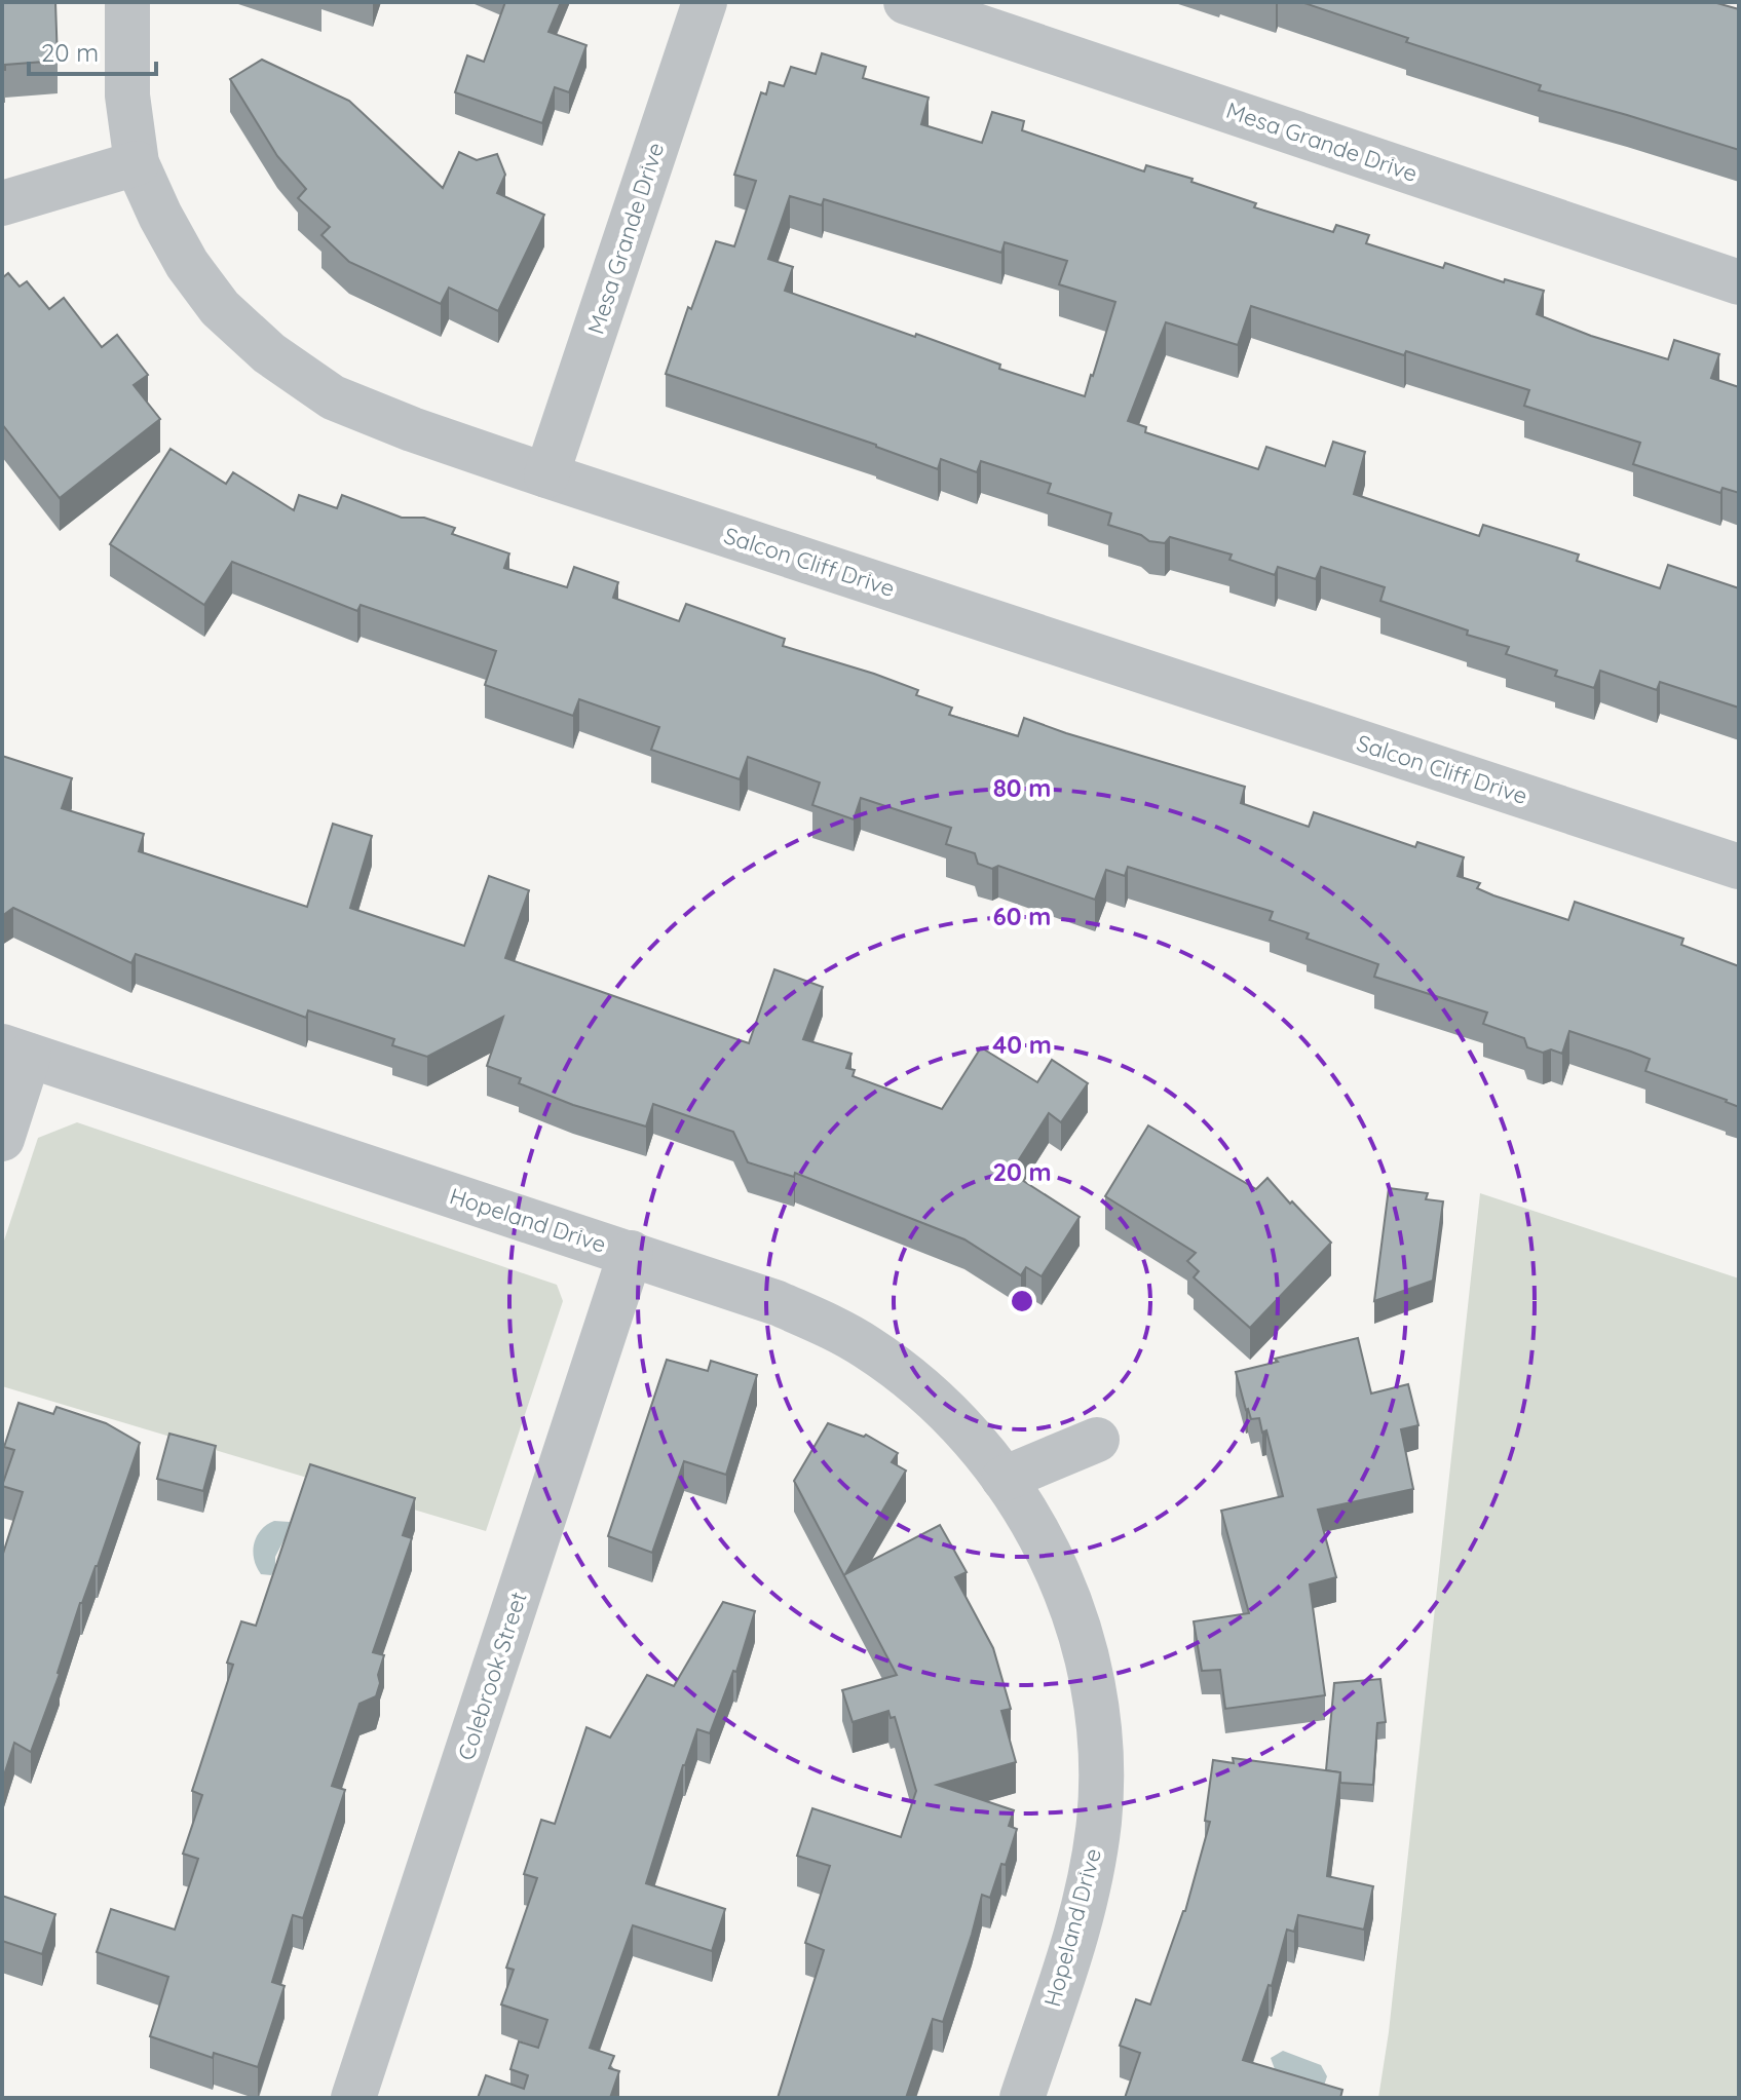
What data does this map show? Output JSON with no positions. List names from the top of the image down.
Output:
{
  "streets": {
    "street": [
      "Mesa Grande Drive",
      "Salcon Cliff Drive",
      "Hopeland Drive",
      "Colebrook Street"
    ]
  },
  "crossings": [
    ["Mesa Grande Drive", "Salcon Cliff Drive"],
    ["Hopeland Drive", "Colebrook Street"]
  ],
  "scale_bar": "20 m",
  "rings": [
    "80 m",
    "60 m",
    "40 m",
    "20 m"
  ]
}
